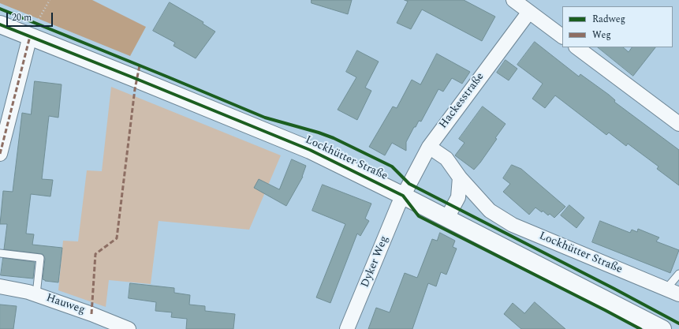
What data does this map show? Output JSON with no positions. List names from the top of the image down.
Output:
{
  "streets": {
    "street": [
      "Hackesstraße",
      "Lockhütter Straße",
      "Dyker Weg",
      "Hauweg"
    ]
  },
  "crossings": [
    ["Hackesstraße", "Lockhütter Straße"],
    ["Hackesstraße", "Dyker Weg"],
    ["Lockhütter Straße", "Dyker Weg"]
  ],
  "legend": ["Radweg", "Weg"],
  "scale_bar": "20 m"
}
